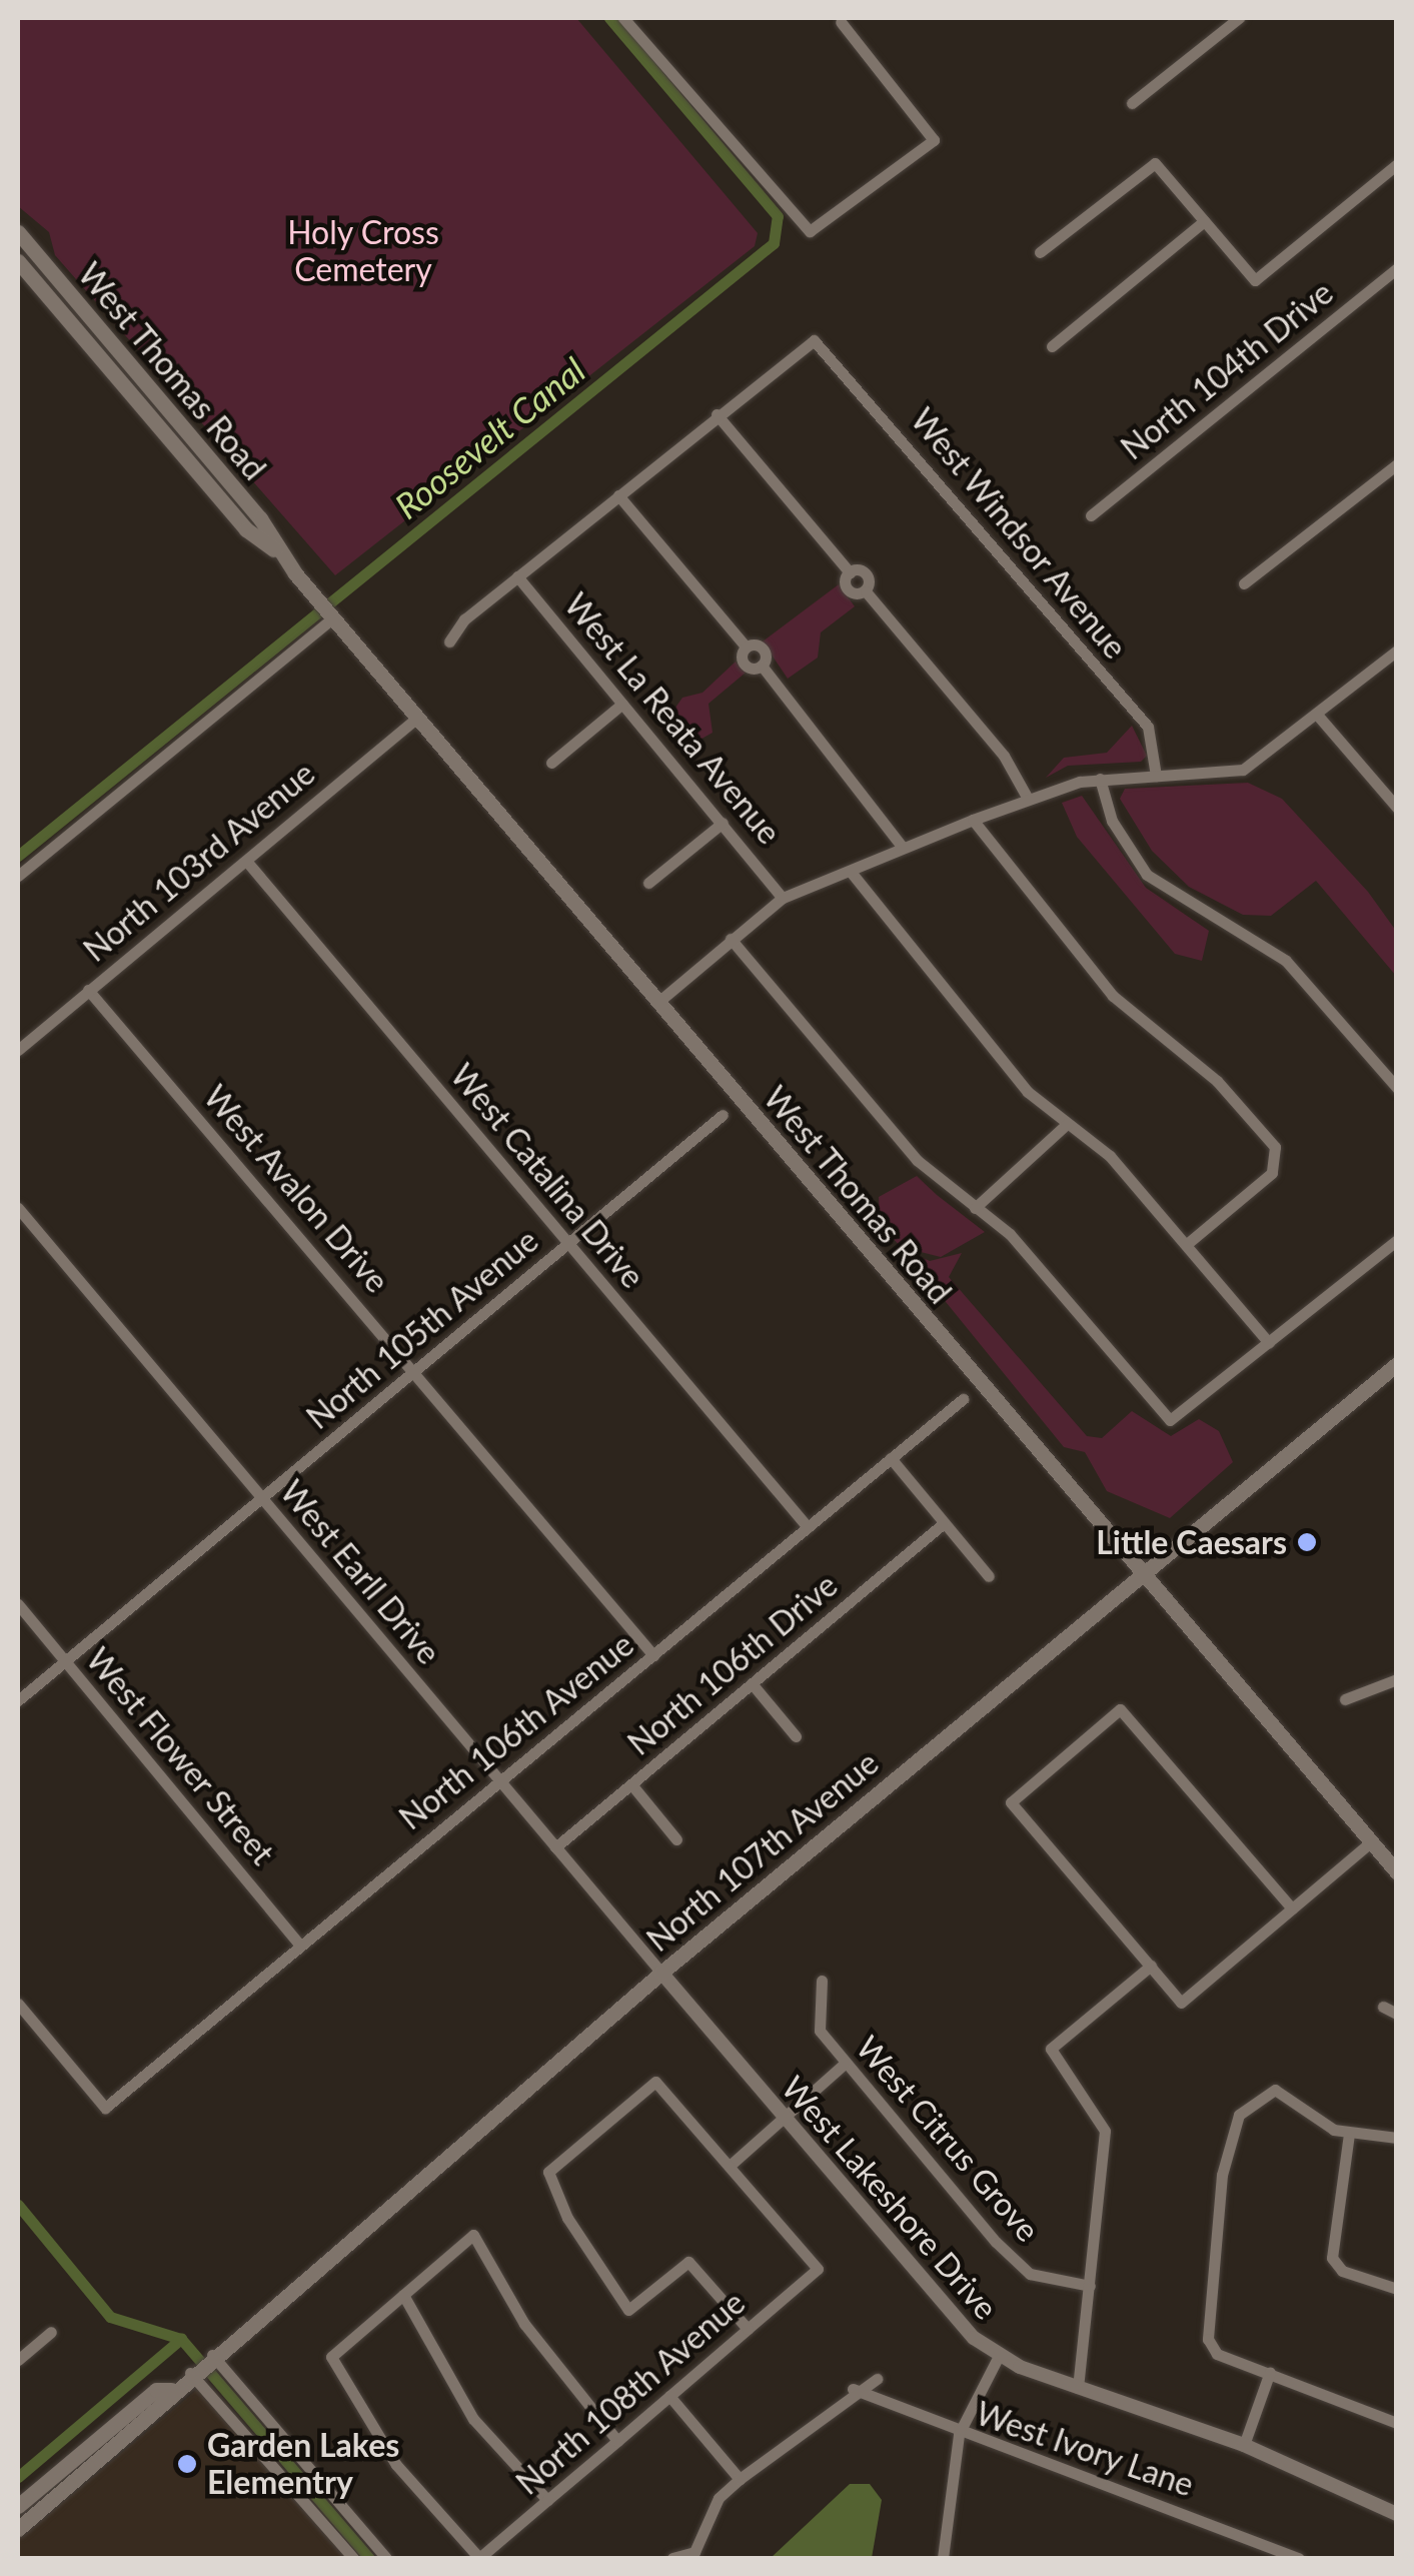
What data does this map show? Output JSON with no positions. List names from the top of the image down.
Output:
{
  "streets": {
    "main road": ["West Thomas Road", "North 107th Avenue"],
    "street": [
      "North 104th Drive",
      "West Windsor Avenue",
      "West La Reata Avenue",
      "North 103rd Avenue",
      "West Catalina Drive",
      "West Avalon Drive",
      "North 105th Avenue",
      "West Earll Drive",
      "North 106th Drive",
      "North 106th Avenue",
      "West Flower Street",
      "West Citrus Grove",
      "West Lakeshore Drive",
      "North 108th Avenue",
      "West Ivory Lane"
    ]
  },
  "crossings": [
    ["West Thomas Road", "North 103rd Avenue"],
    ["West Thomas Road", "North 107th Avenue"],
    ["North 103rd Avenue", "West Catalina Drive"],
    ["North 103rd Avenue", "West Avalon Drive"],
    ["West Catalina Drive", "North 105th Avenue"],
    ["West Catalina Drive", "North 106th Avenue"],
    ["West Avalon Drive", "North 105th Avenue"],
    ["West Avalon Drive", "North 106th Avenue"],
    ["North 105th Avenue", "West Earll Drive"],
    ["North 105th Avenue", "West Flower Street"],
    ["West Earll Drive", "North 106th Drive"],
    ["West Earll Drive", "North 106th Avenue"],
    ["West Earll Drive", "North 107th Avenue"],
    ["West Earll Drive", "West Lakeshore Drive"],
    ["North 106th Avenue", "West Flower Street"],
    ["North 107th Avenue", "West Lakeshore Drive"]
  ],
  "water": ["Roosevelt Canal"],
  "parks": ["Holy Cross Cemetery"],
  "places": ["Little Caesars", "Garden Lakes Elementry"]
}
